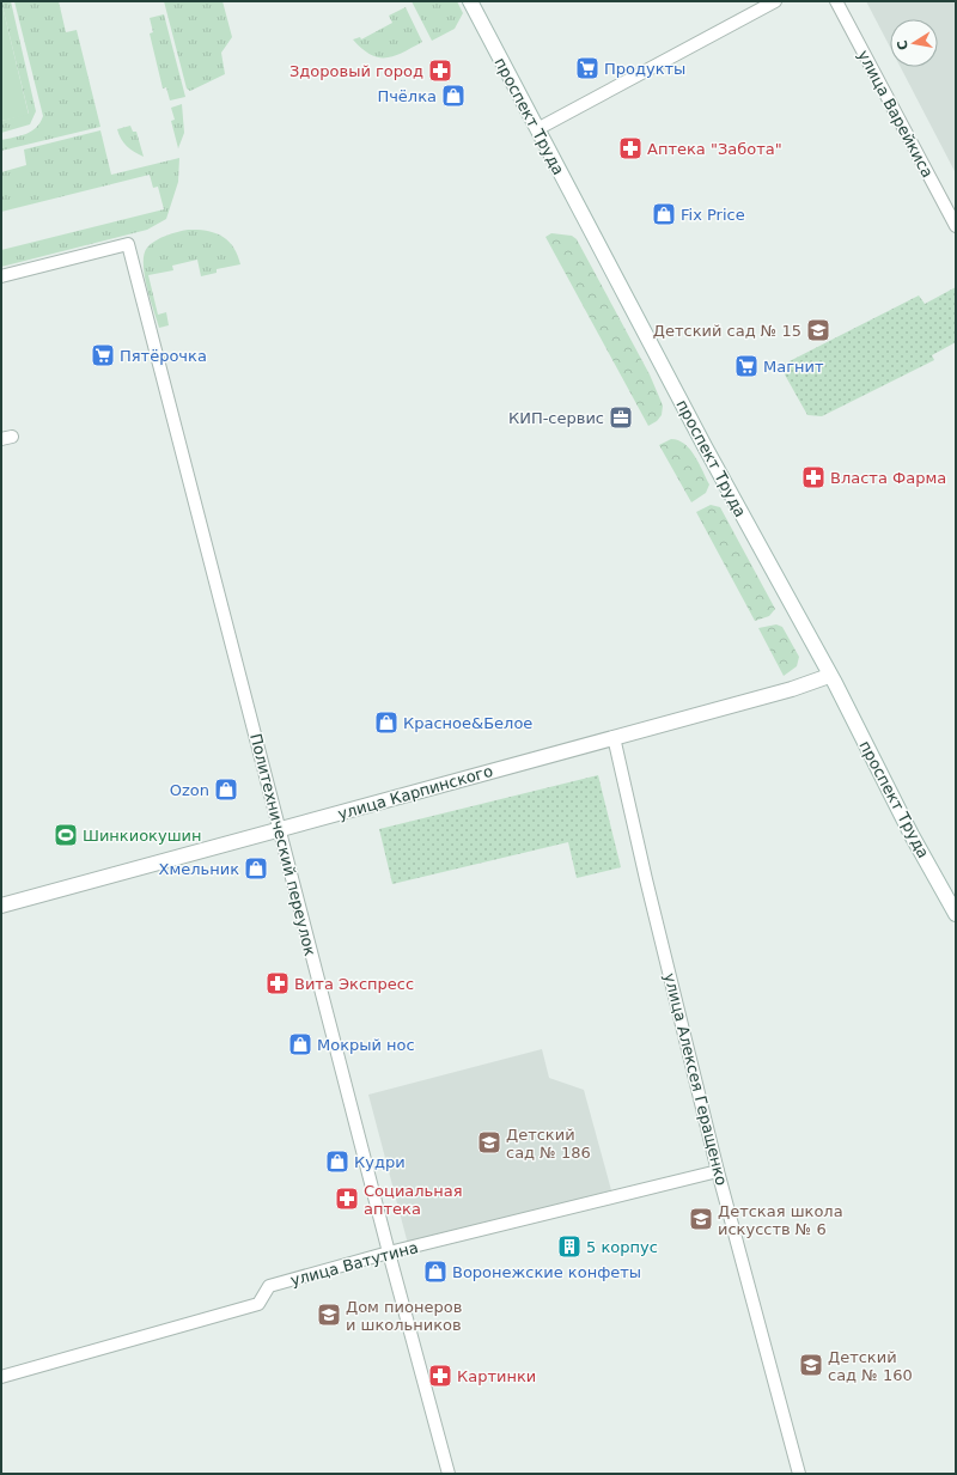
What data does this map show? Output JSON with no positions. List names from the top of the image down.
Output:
{
  "streets": {
    "main road": ["проспект Труда", "улица Карпинского"],
    "street": [
      "улица Варейкиса",
      "Политехнический переулок",
      "улица Алексея Геращенко",
      "улица Ватутина"
    ]
  },
  "crossings": [
    ["проспект Труда", "улица Карпинского"],
    ["улица Карпинского", "Политехнический переулок"],
    ["улица Карпинского", "улица Алексея Геращенко"],
    ["Политехнический переулок", "улица Ватутина"],
    ["улица Алексея Геращенко", "улица Ватутина"]
  ],
  "places": {
    "supermarket": ["Продукты", "Пятёрочка", "Магнит"],
    "pharmacy": [
      "Здоровый город",
      "Аптека \"Забота\"",
      "Власта Фарма",
      "Вита Экспресс",
      "Социальная аптека",
      "Картинки"
    ],
    "shop": [
      "Пчёлка",
      "Fix Price",
      "Красное&Белое",
      "Ozon",
      "Хмельник",
      "Мокрый нос",
      "Кудри",
      "Воронежские конфеты"
    ],
    "school or university": [
      "Детский сад № 15",
      "Детский сад № 186",
      "Детская школа искусств № 6",
      "Дом пионеров и школьников",
      "Детский сад № 160"
    ],
    "office": ["КИП-сервис"],
    "sports": ["Шинкиокушин"],
    "building": ["5 корпус"]
  },
  "north": "left"
}
